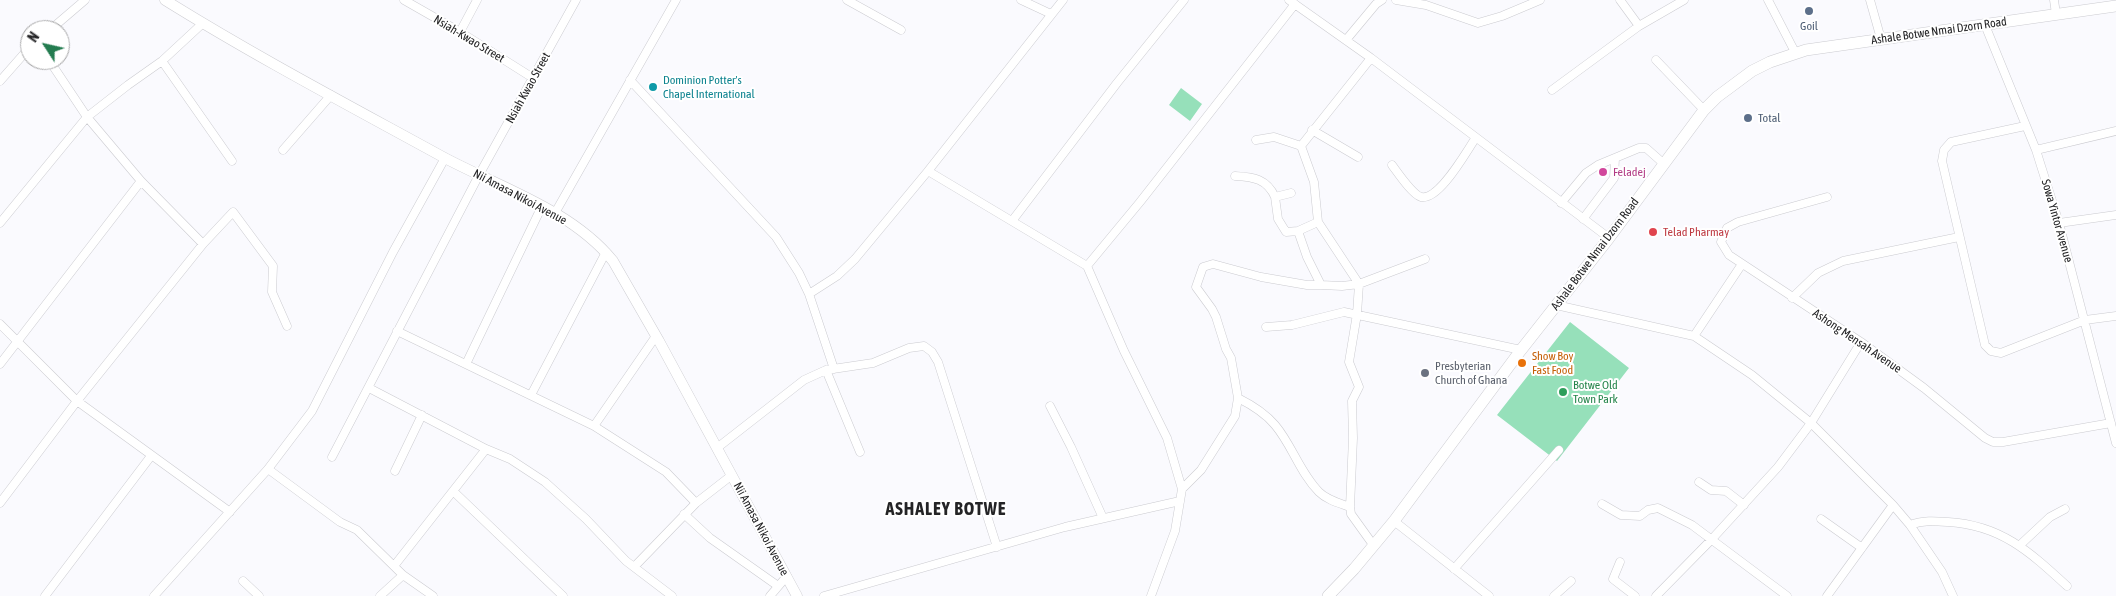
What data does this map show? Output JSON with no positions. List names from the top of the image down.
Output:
{
  "streets": {
    "main road": ["Ashale Botwe Nmai Dzorn Road"],
    "street": [
      "Nsiah-Kwao Street",
      "Nsiah Kwao Street",
      "Nii Amasa Nikoi Avenue",
      "Sowa Yintor Avenue",
      "Ashong Mensah Avenue"
    ]
  },
  "crossings": [
    ["Ashale Botwe Nmai Dzorn Road", "Sowa Yintor Avenue"],
    ["Nsiah-Kwao Street", "Nsiah Kwao Street"],
    ["Nsiah Kwao Street", "Nii Amasa Nikoi Avenue"],
    ["Sowa Yintor Avenue", "Ashong Mensah Avenue"]
  ],
  "districts": ["ASHALEY BOTWE"],
  "places": [
    "Goil",
    "Dominion Potter's Chapel International",
    "Total",
    "Feladej",
    "Telad Pharmay",
    "Show Boy Fast Food",
    "Presbyterian Church of Ghana",
    "Botwe Old Town Park"
  ],
  "north": "top left"
}
